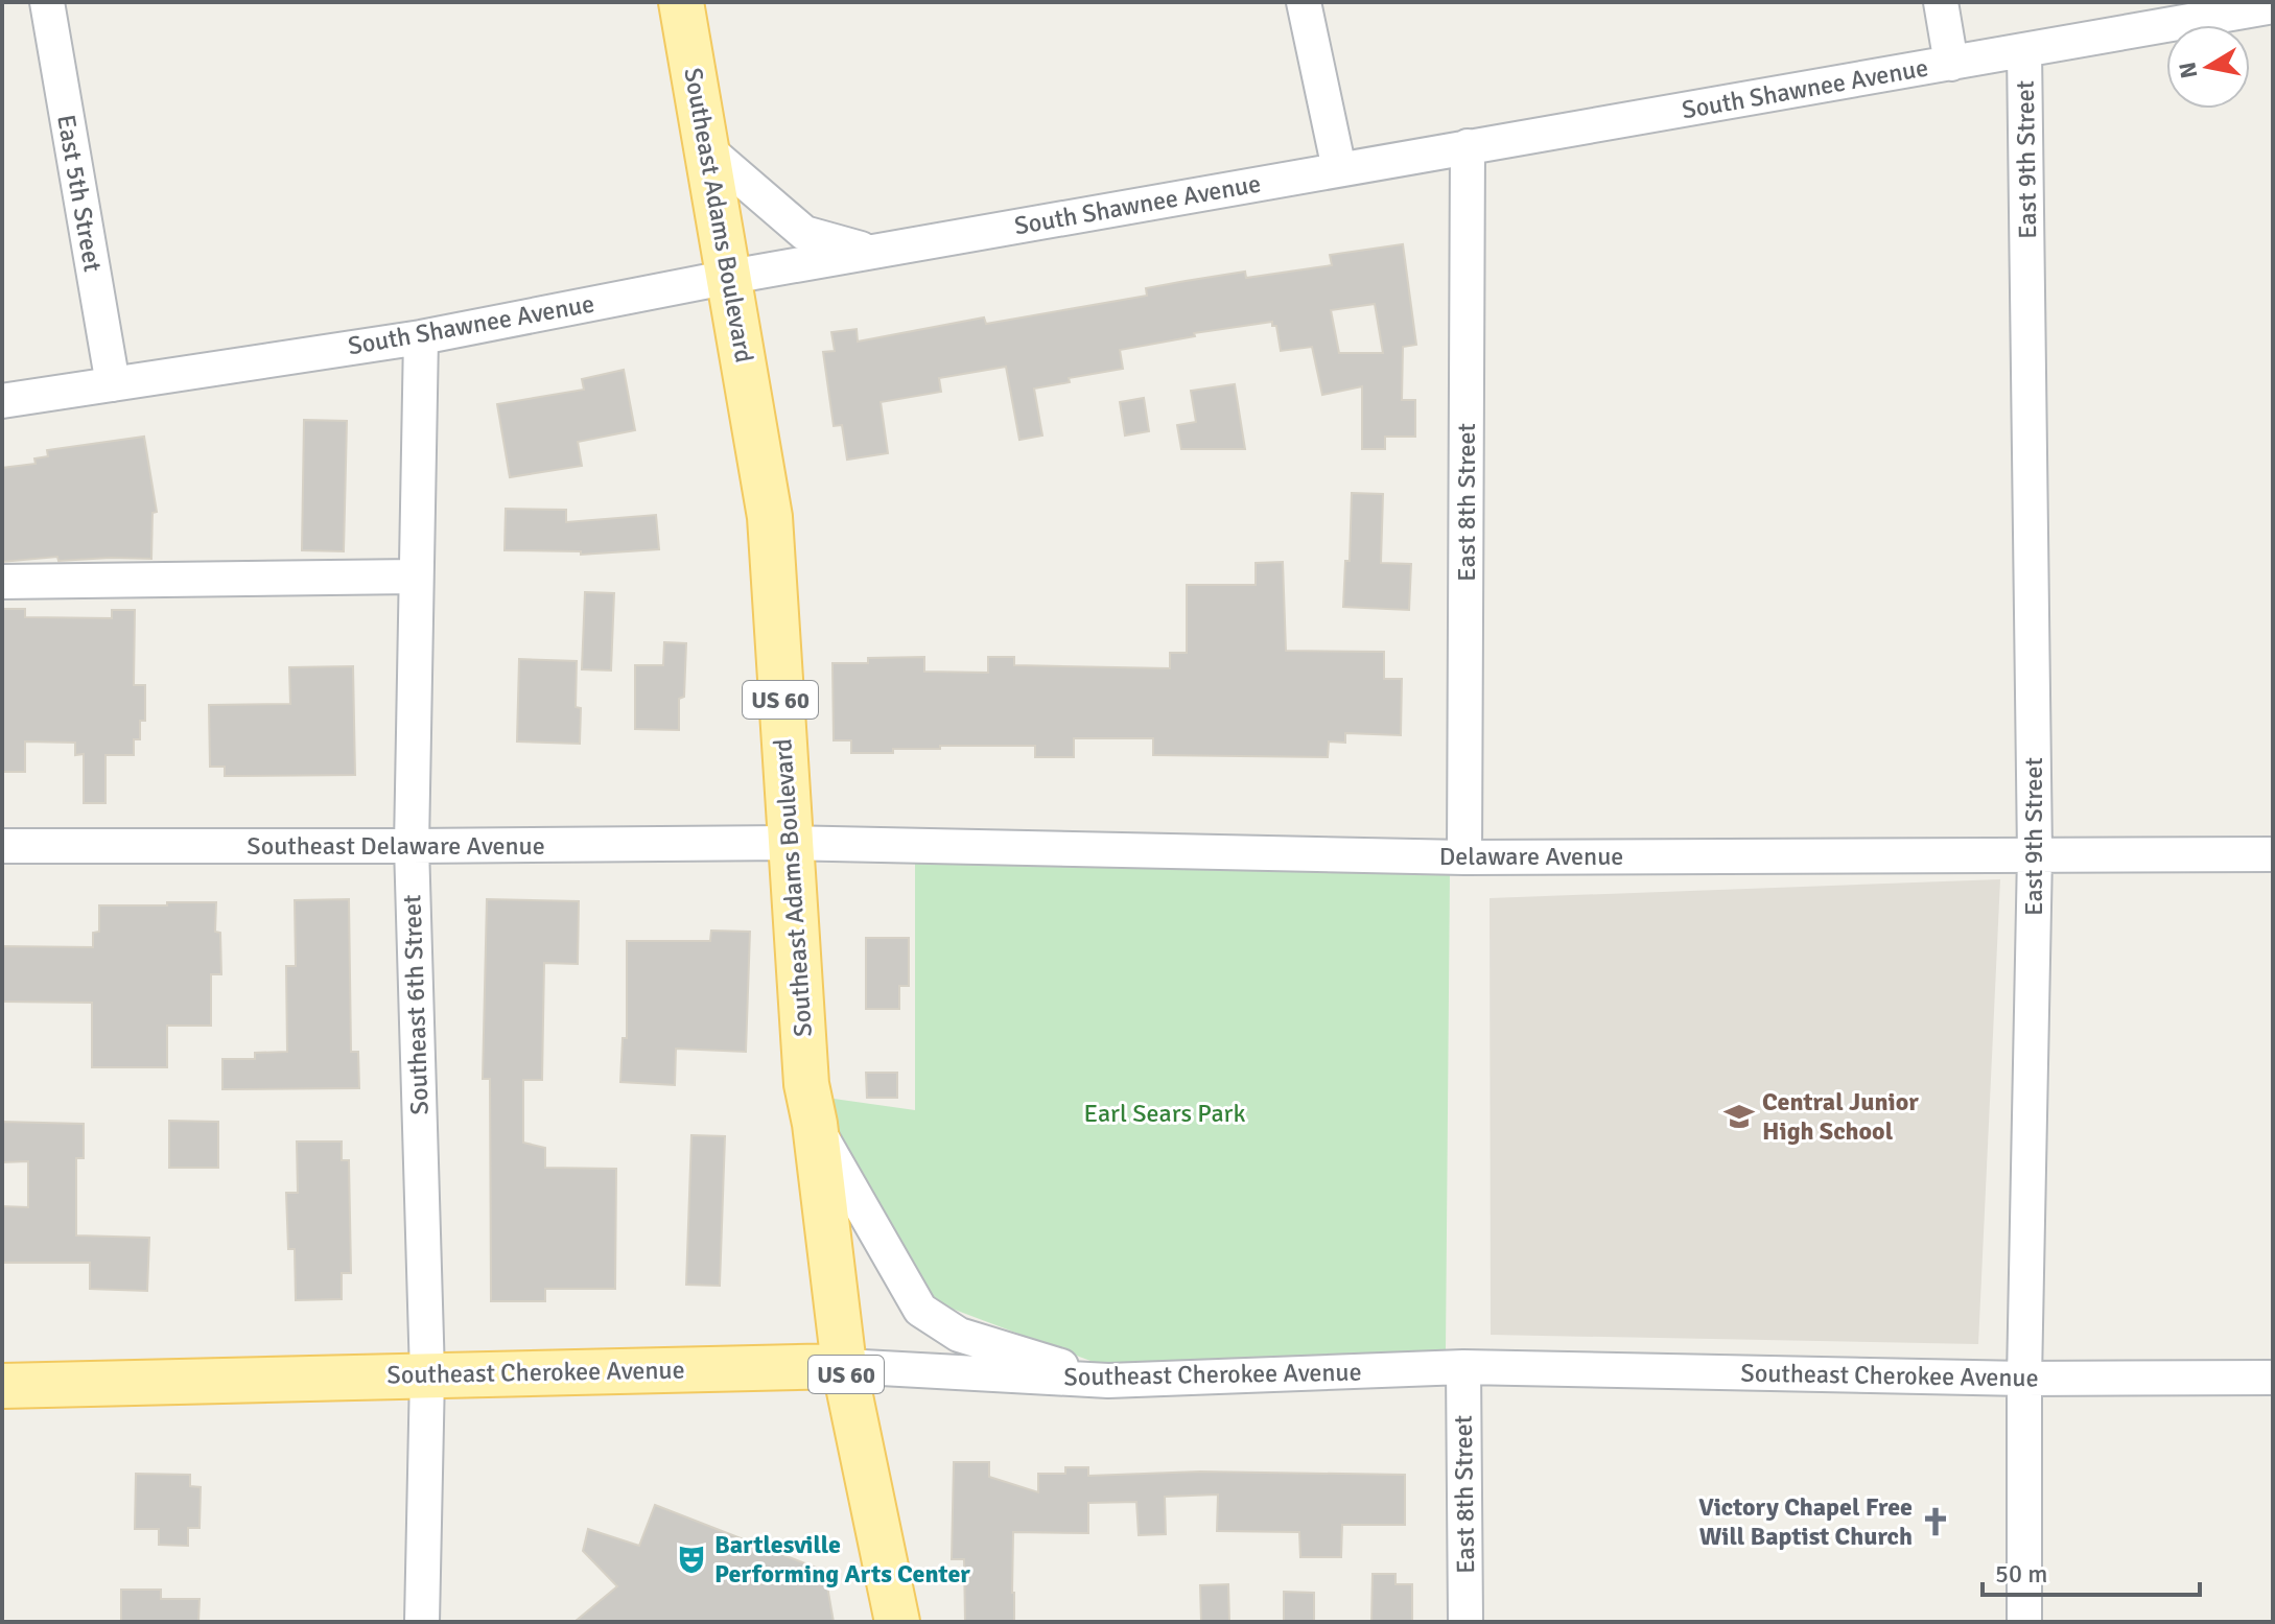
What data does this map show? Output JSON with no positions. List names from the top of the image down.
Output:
{
  "streets": {
    "main road": ["Southeast Adams Boulevard", "US 60", "Southeast Cherokee Avenue"],
    "street": [
      "South Shawnee Avenue",
      "East 9th Street",
      "East 5th Street",
      "East 8th Street",
      "Southeast Delaware Avenue",
      "Delaware Avenue",
      "Southeast 6th Street"
    ]
  },
  "crossings": [
    ["South Shawnee Avenue", "East 9th Street"],
    ["South Shawnee Avenue", "East 5th Street"],
    ["South Shawnee Avenue", "Southeast Adams Boulevard"],
    ["South Shawnee Avenue", "East 8th Street"],
    ["South Shawnee Avenue", "Southeast 6th Street"],
    ["East 9th Street", "Delaware Avenue"],
    ["East 9th Street", "Southeast Cherokee Avenue"],
    ["Southeast Adams Boulevard", "Southeast Delaware Avenue"],
    ["Southeast Adams Boulevard", "Delaware Avenue"],
    ["Southeast Adams Boulevard", "Southeast Cherokee Avenue"],
    ["East 8th Street", "Delaware Avenue"],
    ["East 8th Street", "Southeast Cherokee Avenue"],
    ["Southeast Delaware Avenue", "Delaware Avenue"],
    ["Southeast Delaware Avenue", "Southeast 6th Street"],
    ["Southeast 6th Street", "Southeast Cherokee Avenue"]
  ],
  "parks": ["Earl Sears Park"],
  "places": {
    "school or university": ["Central Junior High School"],
    "church": ["Victory Chapel Free Will Baptist Church"],
    "theatre": ["Bartlesville Performing Arts Center"]
  },
  "scale_bar": "50 m",
  "north": "left"
}
